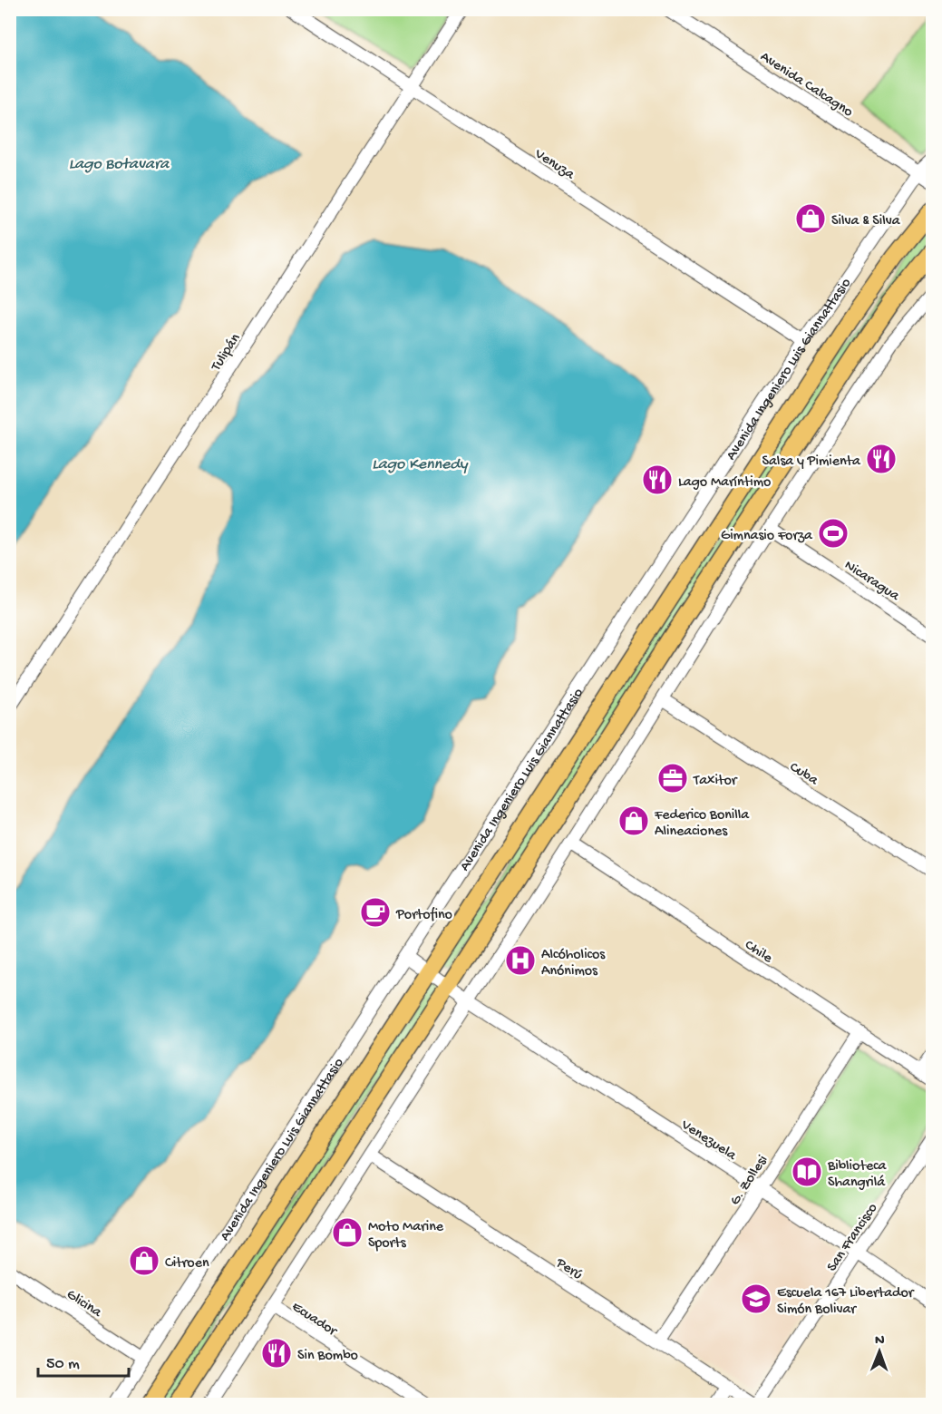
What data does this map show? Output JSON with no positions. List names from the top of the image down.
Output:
{
  "streets": {
    "main road": ["Avenida Ingeniero Luis Giannattasio"],
    "street": [
      "Avenida Calcagno",
      "Venuza",
      "Tulipán",
      "Nicaragua",
      "Cuba",
      "Chile",
      "Venezuela",
      "G. Zollesi",
      "San Francisco",
      "Perú",
      "Glicina",
      "Ecuador"
    ]
  },
  "crossings": [
    ["Avenida Calcagno", "Avenida Ingeniero Luis Giannattasio"],
    ["Venuza", "Tulipán"],
    ["Venuza", "Avenida Ingeniero Luis Giannattasio"],
    ["Avenida Ingeniero Luis Giannattasio", "Venezuela"],
    ["Avenida Ingeniero Luis Giannattasio", "Glicina"],
    ["Chile", "G. Zollesi"],
    ["Venezuela", "G. Zollesi"],
    ["Venezuela", "San Francisco"],
    ["G. Zollesi", "Perú"],
    ["San Francisco", "Perú"]
  ],
  "water": ["Lago Botavara", "Lago Kennedy"],
  "places": {
    "shop": [
      "Silva & Silva",
      "Federico Bonilla Alineaciones",
      "Moto Marine Sports",
      "Citroen"
    ],
    "restaurant": ["Salsa y Pimienta", "Lago Maríntimo", "Sin Bombo"],
    "sports": ["Gimnasio Forza"],
    "office": ["Taxitor"],
    "cafe": ["Portofino"],
    "hospital": ["Alcóholicos Anónimos"],
    "library": ["Biblioteca Shangrilá"],
    "school or university": ["Escuela 167 Libertador Simón Bolivar"]
  },
  "scale_bar": "50 m",
  "north": "top"
}
